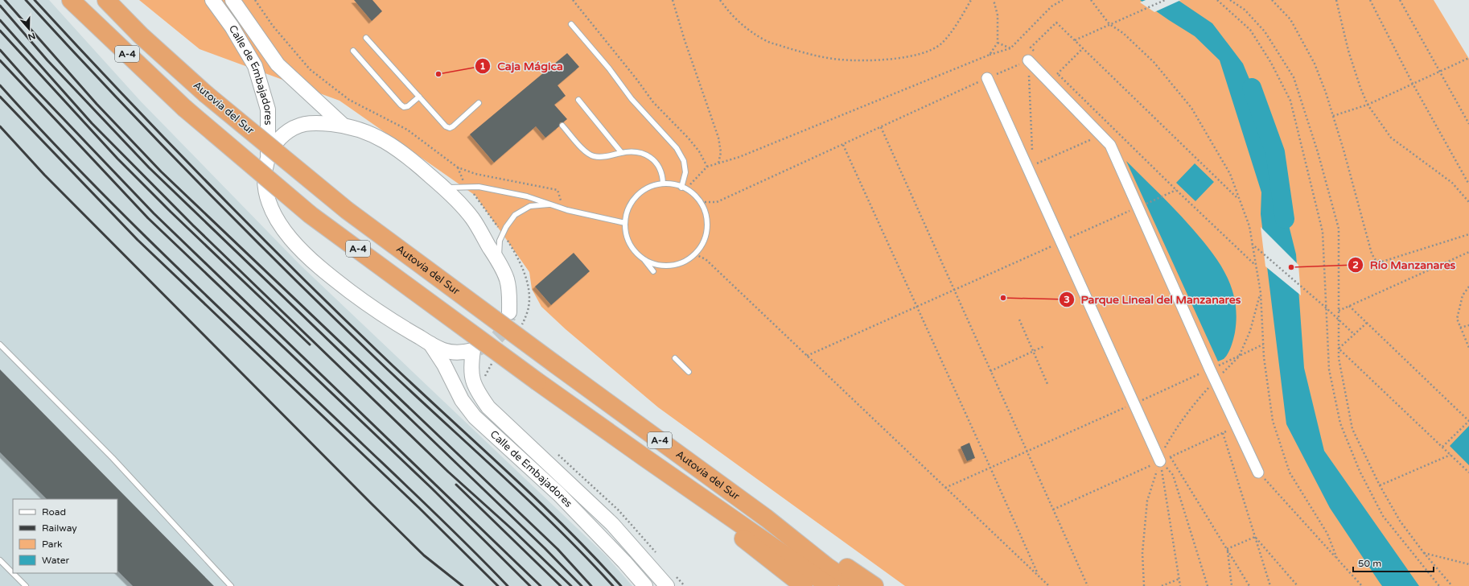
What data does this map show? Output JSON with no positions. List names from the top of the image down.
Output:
{
  "streets": {
    "highway": ["A-4", "Autovía del Sur"],
    "main road": ["Calle de Embajadores"]
  },
  "places": ["Caja Mágica", "Río Manzanares", "Parque Lineal del Manzanares"],
  "legend": [
    "Road",
    "Railway",
    "Park",
    "Water"
  ],
  "scale_bar": "50 m",
  "north": "bottom"
}
